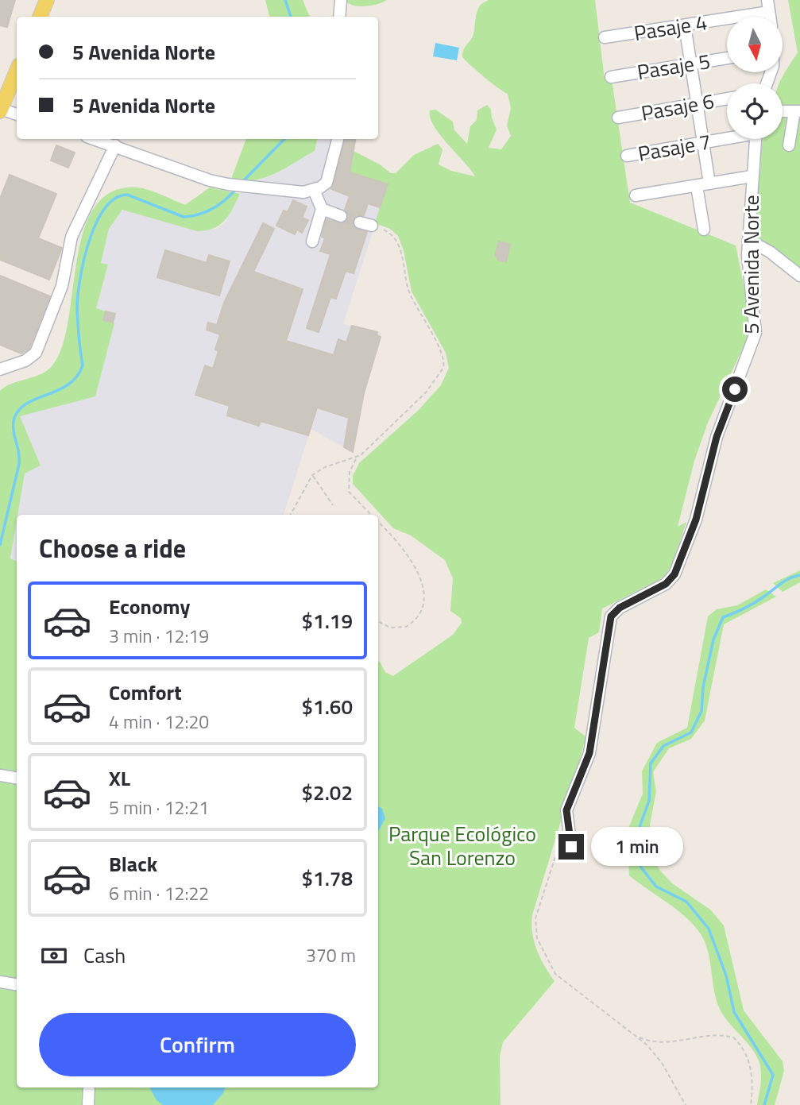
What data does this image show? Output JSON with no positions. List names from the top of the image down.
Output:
{
  "streets": {
    "street": [
      "Pasaje 4",
      "Pasaje 5",
      "Pasaje 6",
      "Pasaje 7",
      "5 Avenida Norte"
    ]
  },
  "parks": ["Parque Ecológico San Lorenzo"],
  "north": "bottom",
  "page": {
    "banner": ["5 Avenida Norte", "5 Avenida Norte"],
    "heading": "Choose a ride",
    "list": [
      {
        "name": "Economy",
        "note": "3 min · 12:19",
        "value": "$1.19"
      },
      {
        "name": "Comfort",
        "note": "4 min · 12:20",
        "value": "$1.60"
      },
      {
        "name": "XL",
        "note": "5 min · 12:21",
        "value": "$2.02"
      },
      {
        "name": "Black",
        "note": "6 min · 12:22",
        "value": "$1.78"
      }
    ],
    "bubble": "1 min",
    "pay": ["Cash", "370 m"],
    "buttons": "Confirm"
  }
}
